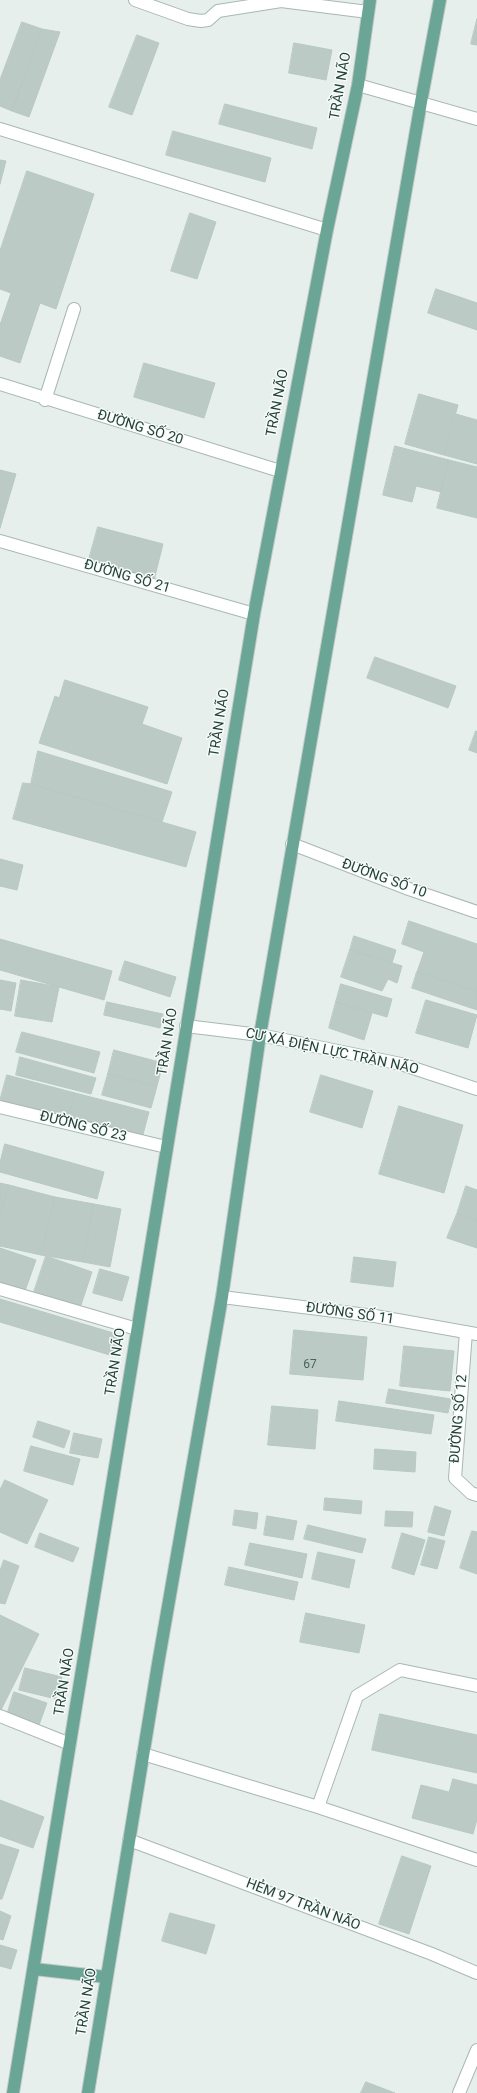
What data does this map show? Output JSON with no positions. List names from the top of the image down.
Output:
{
  "streets": {
    "main road": ["TRẦN NÃO"],
    "street": [
      "ĐƯỜNG SỐ 20",
      "ĐƯỜNG SỐ 21",
      "ĐƯỜNG SỐ 10",
      "CƯ XÁ ĐIỆN LỰC TRẦN NÃO",
      "ĐƯỜNG SỐ 23",
      "ĐƯỜNG SỐ 11",
      "ĐƯỜNG SỐ 12",
      "HẺM 97 TRẦN NÃO"
    ]
  },
  "crossings": [
    ["TRẦN NÃO", "ĐƯỜNG SỐ 20"],
    ["TRẦN NÃO", "ĐƯỜNG SỐ 21"],
    ["TRẦN NÃO", "ĐƯỜNG SỐ 10"],
    ["TRẦN NÃO", "CƯ XÁ ĐIỆN LỰC TRẦN NÃO"],
    ["TRẦN NÃO", "ĐƯỜNG SỐ 23"],
    ["TRẦN NÃO", "ĐƯỜNG SỐ 11"],
    ["TRẦN NÃO", "HẺM 97 TRẦN NÃO"],
    ["ĐƯỜNG SỐ 11", "ĐƯỜNG SỐ 12"]
  ],
  "house_numbers": ["67"]
}
